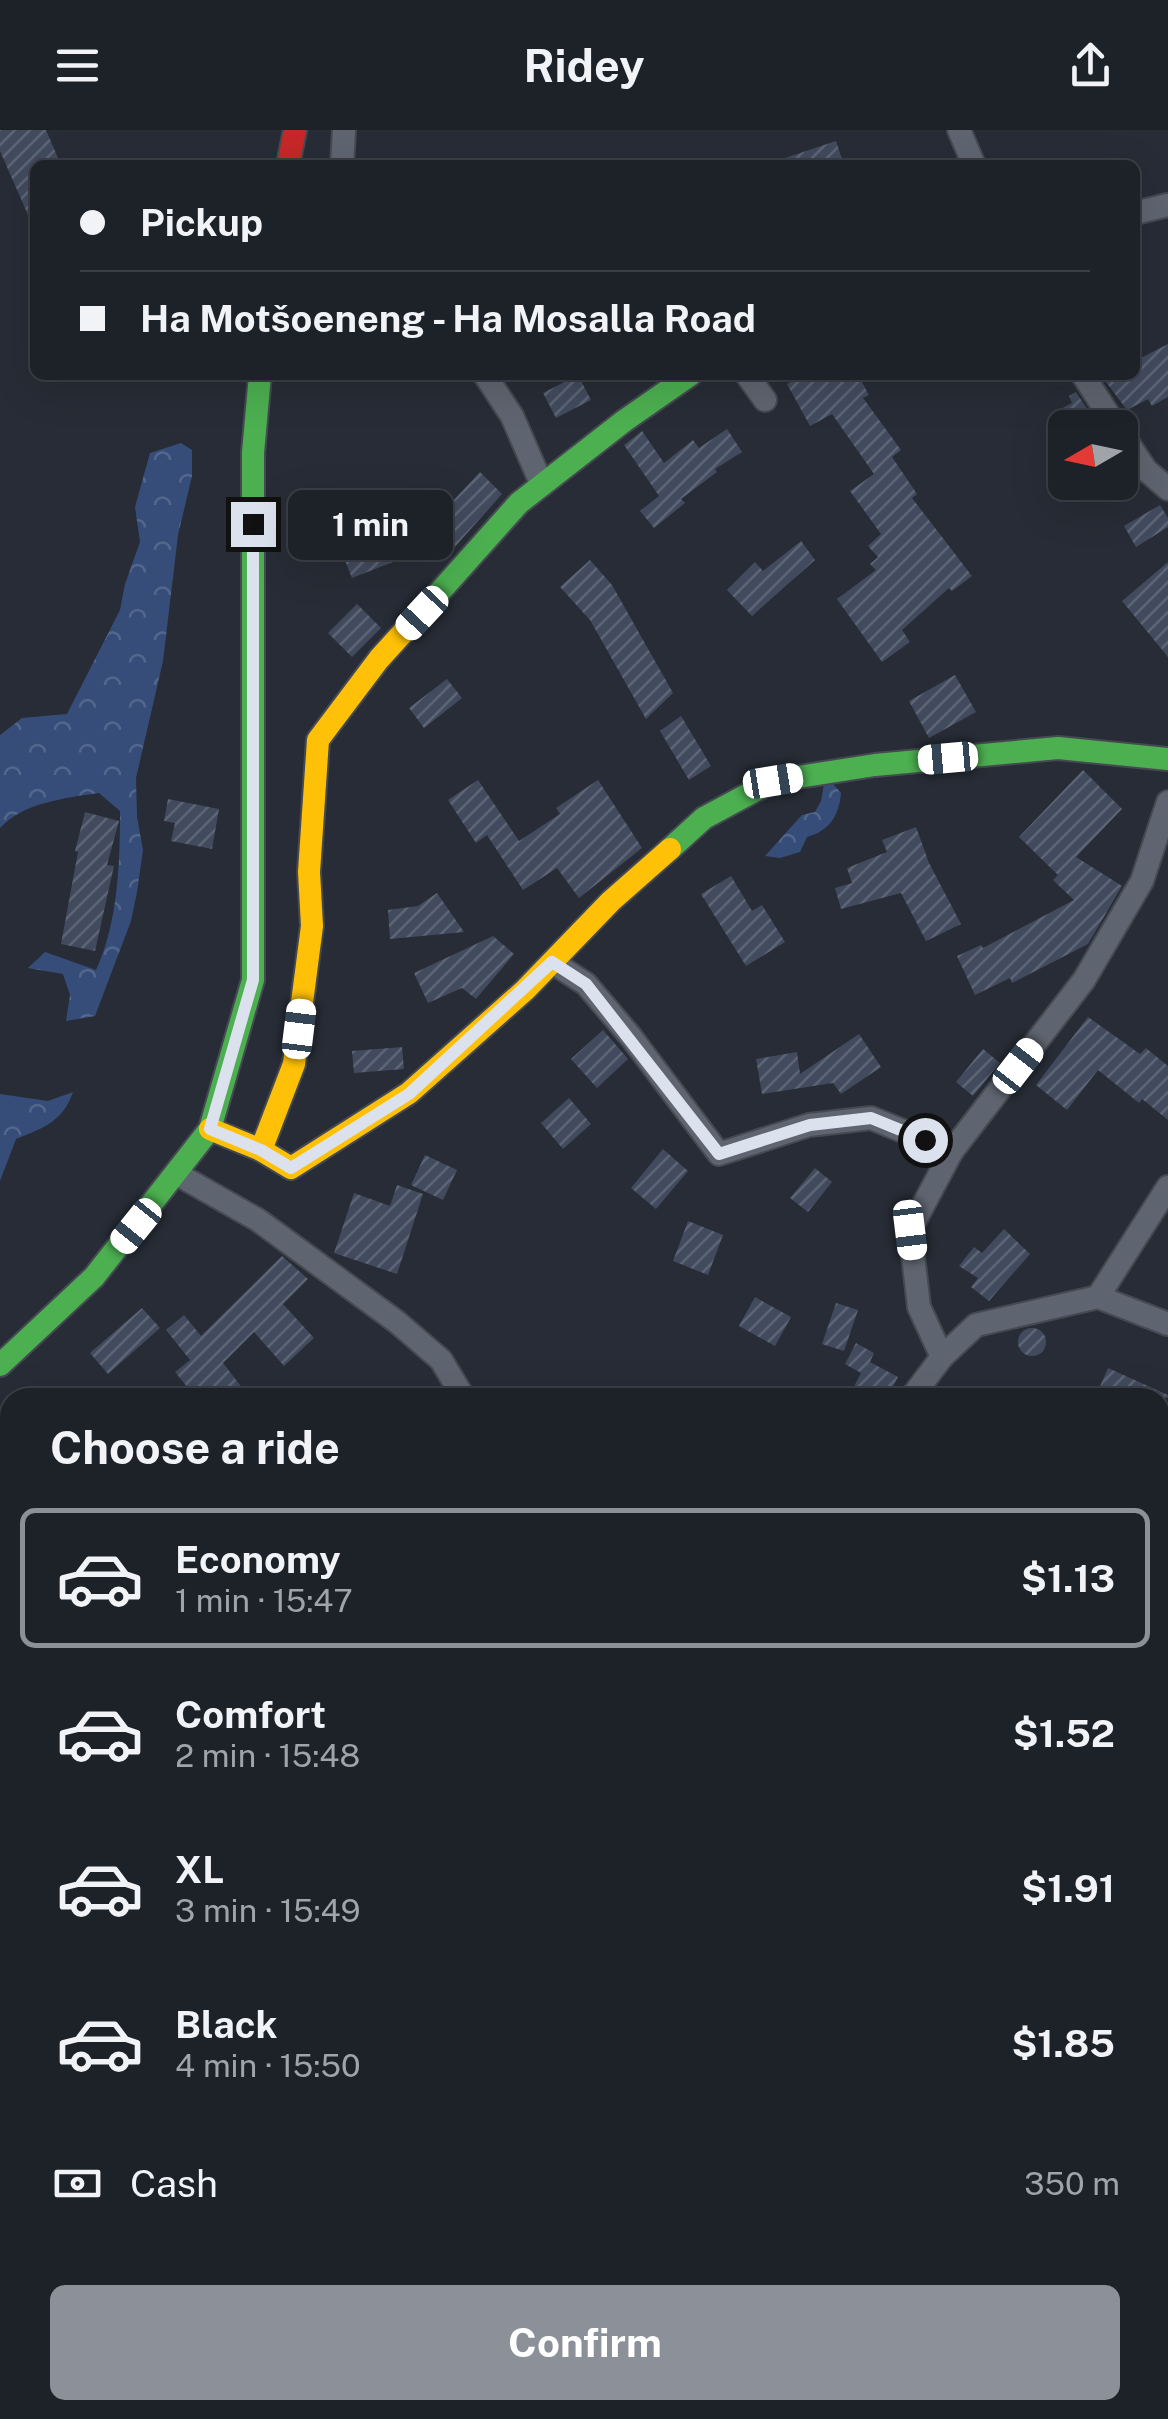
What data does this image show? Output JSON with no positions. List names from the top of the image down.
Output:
{
  "north": "left",
  "page": {
    "header": "Ridey",
    "banner": ["Pickup", "Ha Motšoeneng - Ha Mosalla Road"],
    "bubble": "1 min",
    "heading": "Choose a ride",
    "list": [
      {
        "name": "Economy",
        "note": "1 min · 15:47",
        "value": "$1.13"
      },
      {
        "name": "Comfort",
        "note": "2 min · 15:48",
        "value": "$1.52"
      },
      {
        "name": "XL",
        "note": "3 min · 15:49",
        "value": "$1.91"
      },
      {
        "name": "Black",
        "note": "4 min · 15:50",
        "value": "$1.85"
      }
    ],
    "pay": ["Cash", "350 m"],
    "buttons": "Confirm"
  }
}
